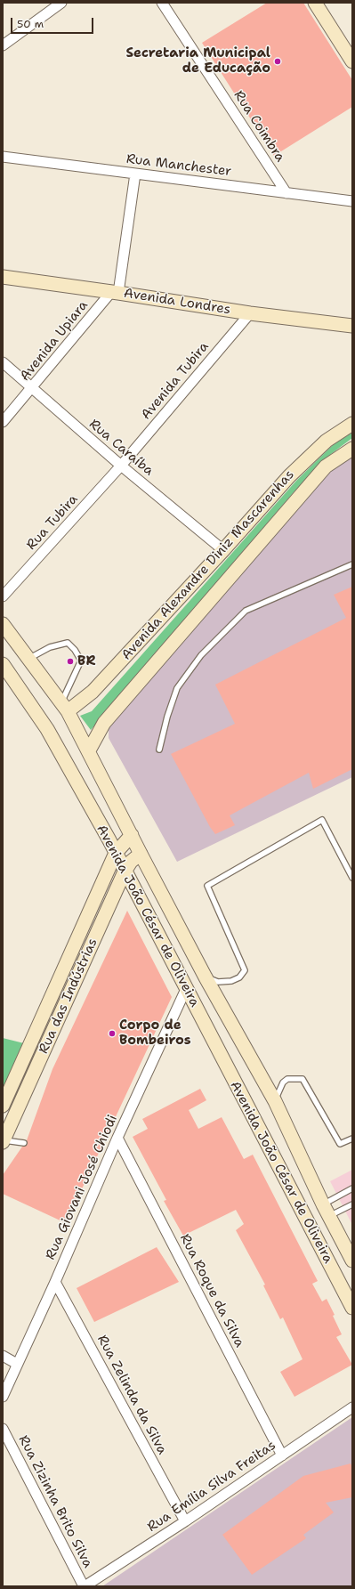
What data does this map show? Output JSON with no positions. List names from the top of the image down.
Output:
{
  "streets": {
    "street": [
      "Rua Coimbra",
      "Rua Manchester",
      "Avenida Londres",
      "Avenida Upiara",
      "Avenida Tubira",
      "Rua Caraíba",
      "Rua Tubira",
      "Avenida Alexandre Diniz Mascarenhas",
      "Avenida João César de Oliveira",
      "Rua das Indústrias",
      "Rua Giovani José Chiodi",
      "Rua Roque da Silva",
      "Rua Zelinda da Silva",
      "Rua Emília Silva Freitas",
      "Rua Zizinha Brito Silva"
    ]
  },
  "crossings": [
    ["Rua Coimbra", "Rua Manchester"],
    ["Avenida Londres", "Avenida Upiara"],
    ["Avenida Londres", "Avenida Tubira"],
    ["Avenida Upiara", "Rua Caraíba"],
    ["Avenida Tubira", "Rua Caraíba"],
    ["Avenida Tubira", "Rua Tubira"],
    ["Rua Caraíba", "Rua Tubira"],
    ["Rua Caraíba", "Avenida Alexandre Diniz Mascarenhas"],
    ["Avenida Alexandre Diniz Mascarenhas", "Avenida João César de Oliveira"],
    ["Avenida João César de Oliveira", "Rua das Indústrias"],
    ["Avenida João César de Oliveira", "Rua Giovani José Chiodi"],
    ["Rua Giovani José Chiodi", "Rua Roque da Silva"],
    ["Rua Giovani José Chiodi", "Rua Zelinda da Silva"],
    ["Rua Roque da Silva", "Rua Emília Silva Freitas"],
    ["Rua Zelinda da Silva", "Rua Emília Silva Freitas"],
    ["Rua Emília Silva Freitas", "Rua Zizinha Brito Silva"]
  ],
  "places": ["Secretaria Municipal de Educação", "BR", "Corpo de Bombeiros"],
  "scale_bar": "50 m"
}
